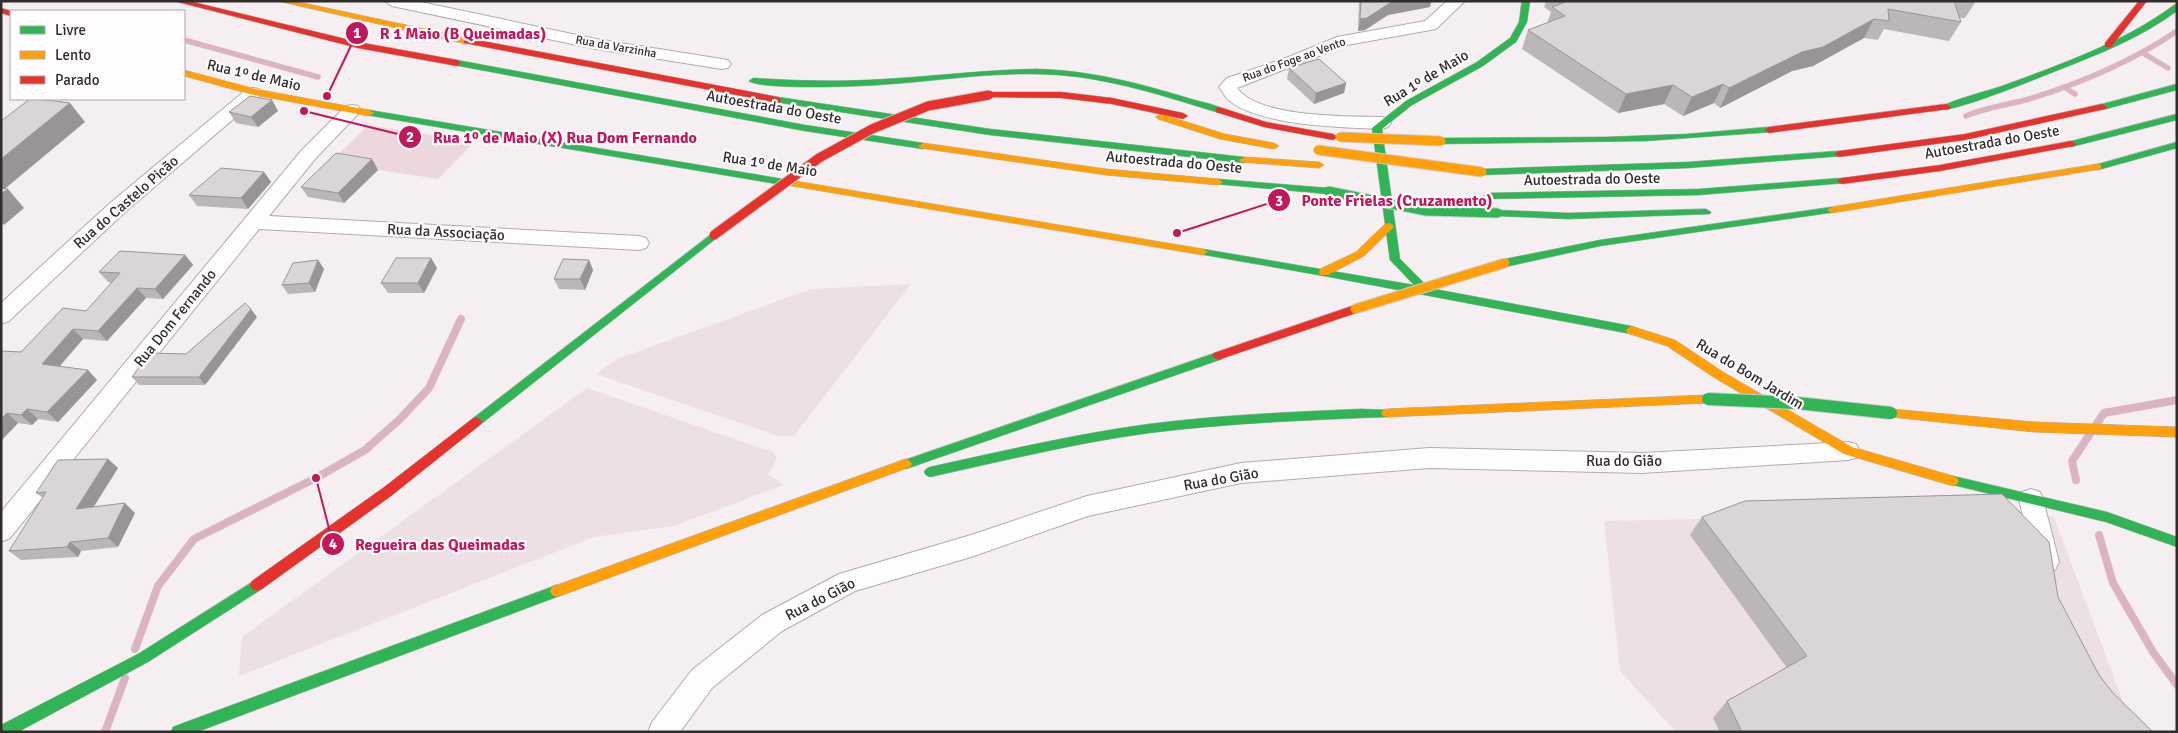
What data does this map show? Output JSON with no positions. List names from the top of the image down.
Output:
{
  "streets": {
    "main road": ["Rua 1º de Maio", "Autoestrada do Oeste", "Rua do Bom Jardim"],
    "street": [
      "Rua da Varzinha",
      "Rua do Foge ao Vento",
      "Rua do Castelo Picão",
      "Rua da Associação",
      "Rua Dom Fernando",
      "Rua do Gião"
    ]
  },
  "crossings": [
    ["Rua do Foge ao Vento", "Rua 1º de Maio"],
    ["Rua 1º de Maio", "Rua do Castelo Picão"],
    ["Rua 1º de Maio", "Rua Dom Fernando"],
    ["Rua 1º de Maio", "Rua do Bom Jardim"],
    ["Rua da Associação", "Rua Dom Fernando"],
    ["Rua do Bom Jardim", "Rua do Gião"]
  ],
  "places": [
    "R 1 Maio (B Queimadas)",
    "Rua 1º de Maio (X) Rua Dom Fernando",
    "Ponte Frielas (Cruzamento)",
    "Regueira das Queimadas"
  ],
  "legend": ["Livre", "Lento", "Parado"]
}
